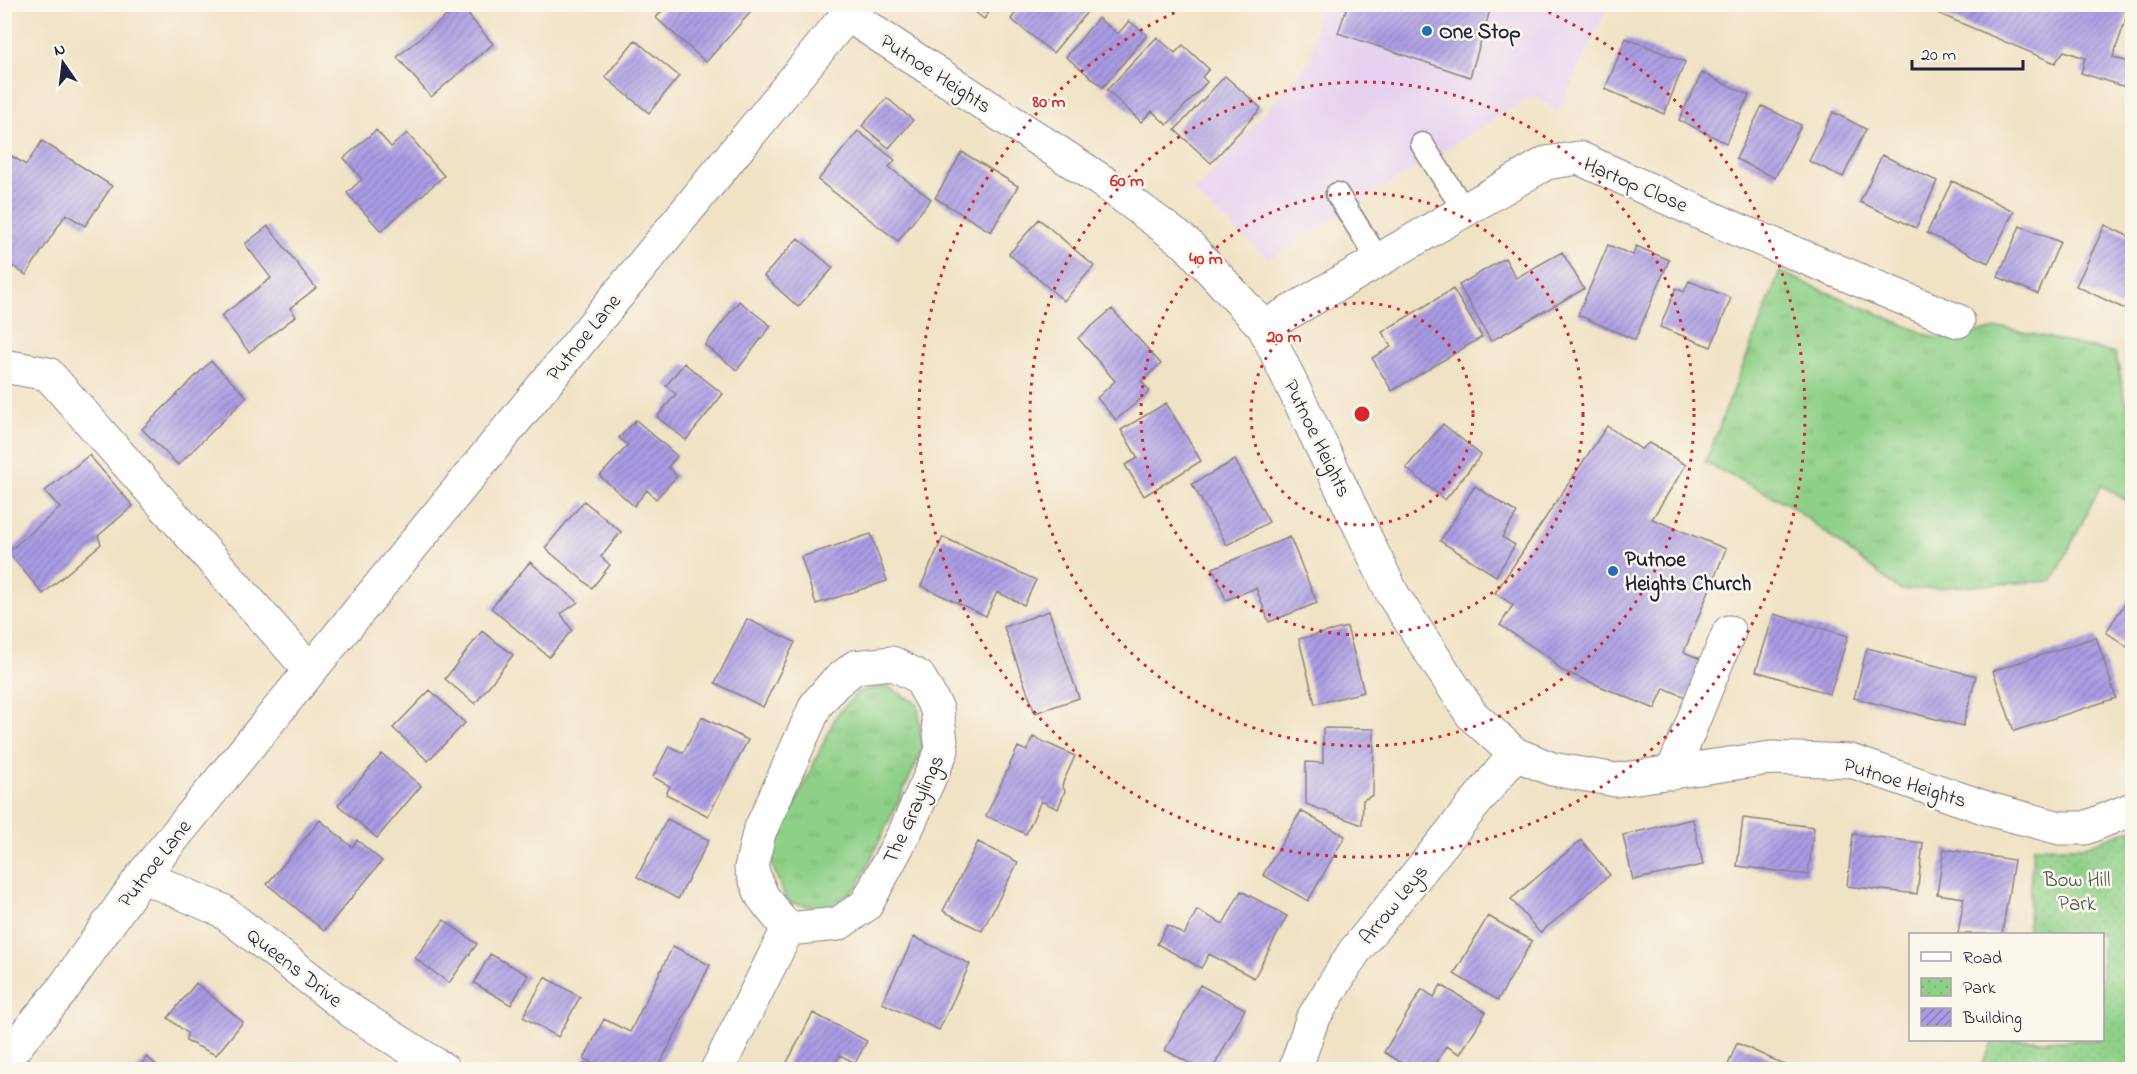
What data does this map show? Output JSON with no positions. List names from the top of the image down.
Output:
{
  "streets": {
    "street": [
      "Putnoe Heights",
      "Hartop Close",
      "Putnoe Lane",
      "The Graylings",
      "Arrow Leys",
      "Queens Drive"
    ]
  },
  "crossings": [
    ["Putnoe Heights", "Hartop Close"],
    ["Putnoe Heights", "Putnoe Lane"],
    ["Putnoe Heights", "Arrow Leys"],
    ["Putnoe Lane", "Queens Drive"]
  ],
  "parks": ["Bow Hill Park"],
  "places": ["One Stop", "Putnoe Heights Church"],
  "legend": ["Road", "Park", "Building"],
  "scale_bar": "20 m",
  "north": "top",
  "rings": [
    "80 m",
    "60 m",
    "40 m",
    "20 m"
  ]
}
